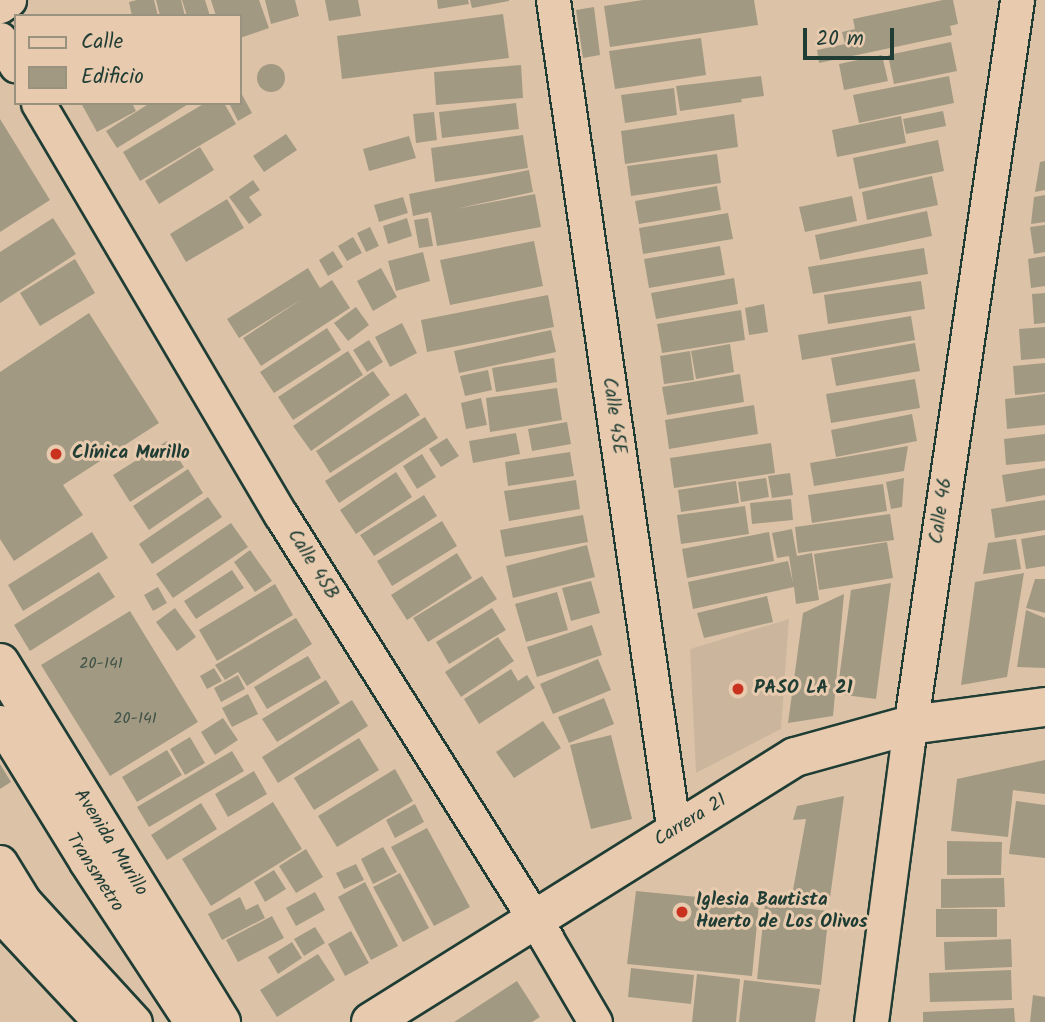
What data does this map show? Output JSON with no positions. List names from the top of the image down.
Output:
{
  "streets": {
    "main road": ["Carrera 21", "Avenida Murillo"],
    "street": [
      "Calle 45E",
      "Calle 46",
      "Calle 45B",
      "Transmetro"
    ]
  },
  "crossings": [
    ["Calle 45E", "Carrera 21"],
    ["Calle 46", "Carrera 21"],
    ["Calle 45B", "Carrera 21"]
  ],
  "places": ["Clínica Murillo", "PASO LA 21", "Iglesia Bautista Huerto de Los Olivos"],
  "house_numbers": ["20-141", "20-141"],
  "legend": ["Calle", "Edificio"],
  "scale_bar": "20 m"
}
